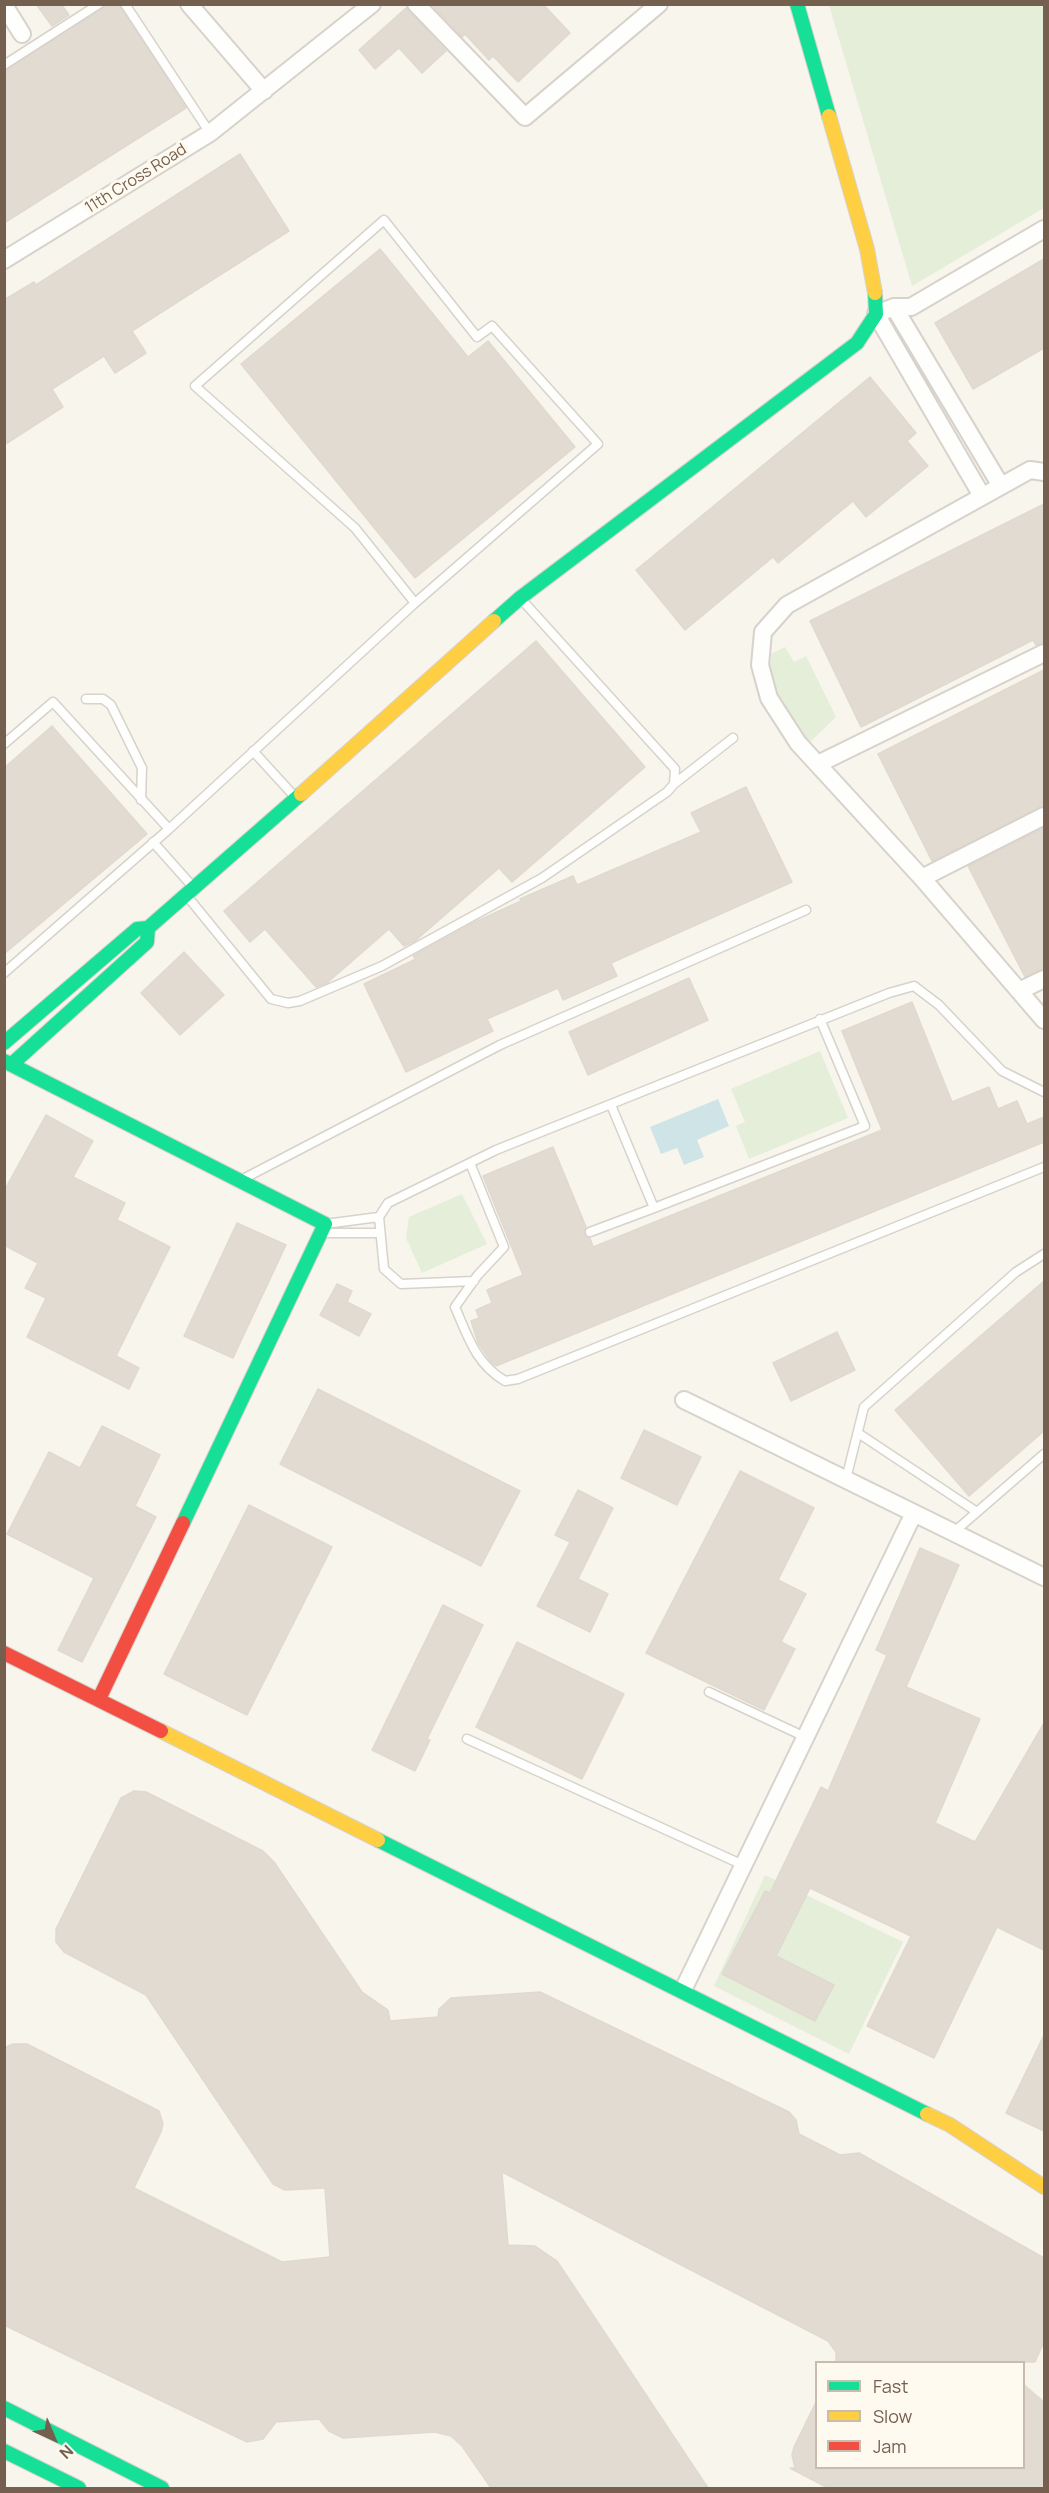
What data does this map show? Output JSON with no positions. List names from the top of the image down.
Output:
{
  "streets": {
    "street": ["11th Cross Road"]
  },
  "legend": ["Fast", "Slow", "Jam"],
  "north": "bottom right"
}
